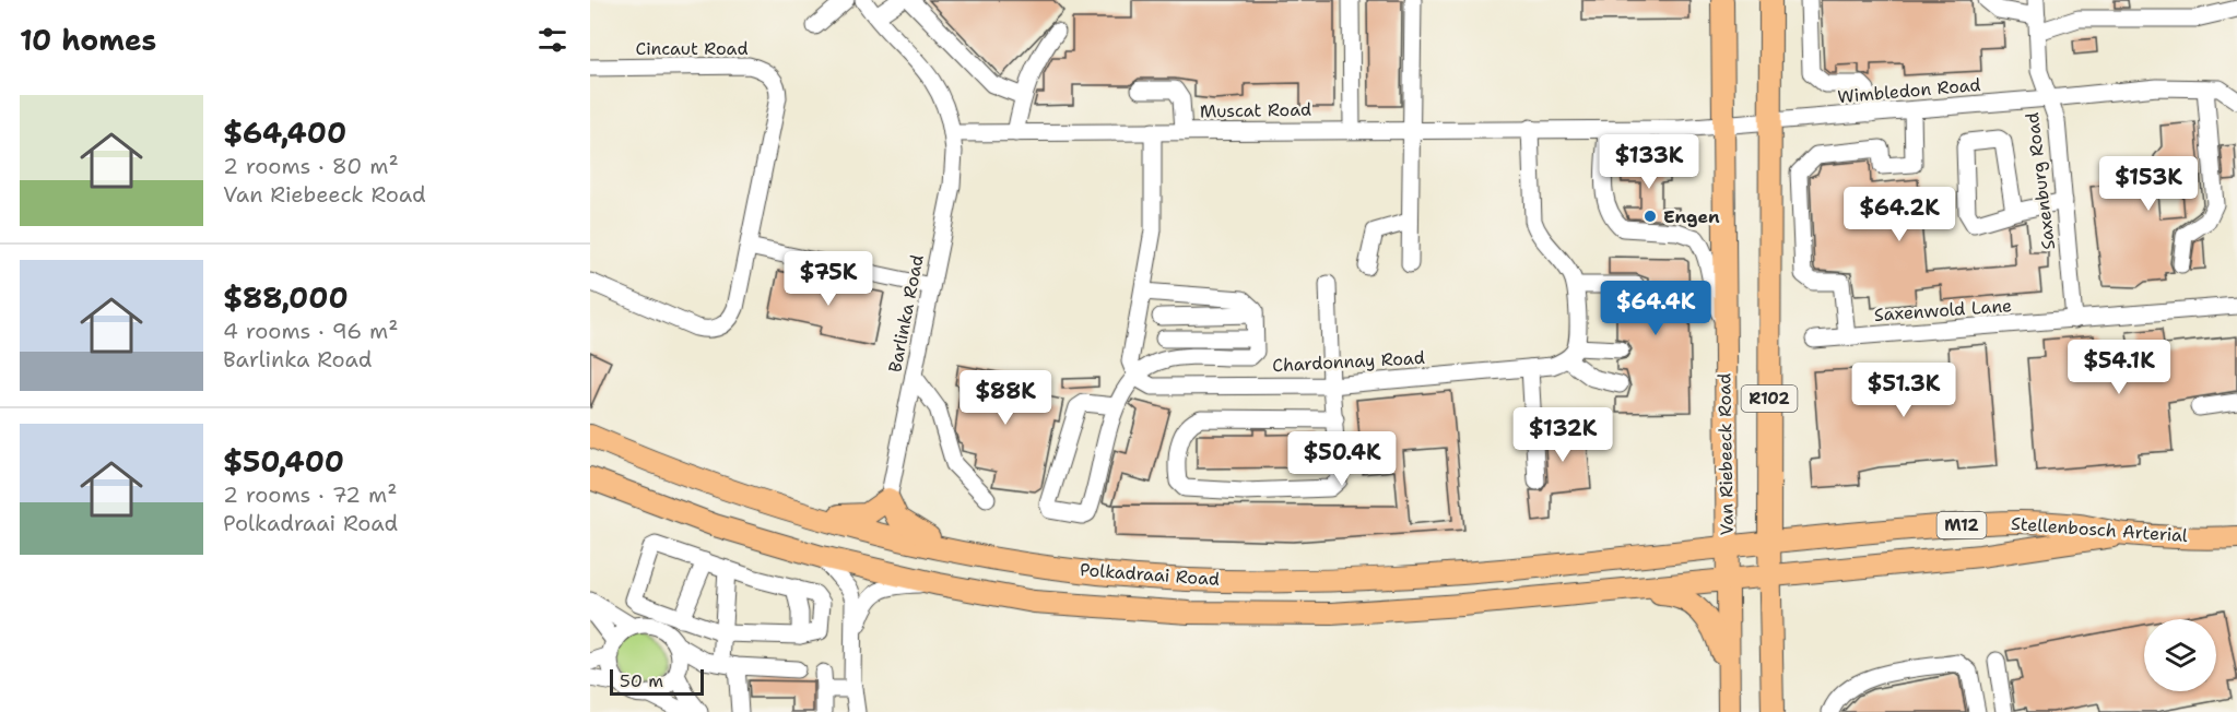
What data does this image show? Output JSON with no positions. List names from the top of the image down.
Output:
{
  "streets": {
    "main road": [
      "R102",
      "Van Riebeeck Road",
      "M12",
      "Stellenbosch Arterial",
      "Polkadraai Road"
    ],
    "street": [
      "Cincaut Road",
      "Wimbledon Road",
      "Muscat Road",
      "Saxenburg Road",
      "Saxenwold Lane",
      "Barlinka Road",
      "Chardonnay Road"
    ]
  },
  "crossings": [
    ["Wimbledon Road", "Muscat Road"],
    ["Wimbledon Road", "Saxenburg Road"],
    ["Wimbledon Road", "R102"],
    ["Wimbledon Road", "Van Riebeeck Road"],
    ["Muscat Road", "Barlinka Road"],
    ["Muscat Road", "Van Riebeeck Road"],
    ["Saxenburg Road", "Saxenwold Lane"],
    ["R102", "Stellenbosch Arterial"],
    ["Van Riebeeck Road", "Stellenbosch Arterial"],
    ["Van Riebeeck Road", "Polkadraai Road"],
    ["Stellenbosch Arterial", "Polkadraai Road"]
  ],
  "places": ["Engen"],
  "scale_bar": "50 m",
  "page": {
    "heading": "10 homes",
    "list": [
      {
        "name": "$64,400",
        "note": "2 rooms · 80 m² · Van Riebeeck Road"
      },
      {
        "name": "$88,000",
        "note": "4 rooms · 96 m² · Barlinka Road"
      },
      {
        "name": "$50,400",
        "note": "2 rooms · 72 m² · Polkadraai Road"
      }
    ],
    "price": [
      "$133K",
      "$153K",
      "$64.2K",
      "$75K",
      "$64.4K",
      "$54.1K",
      "$51.3K",
      "$88K",
      "$132K",
      "$50.4K"
    ],
    "scale": "50 m"
  }
}
